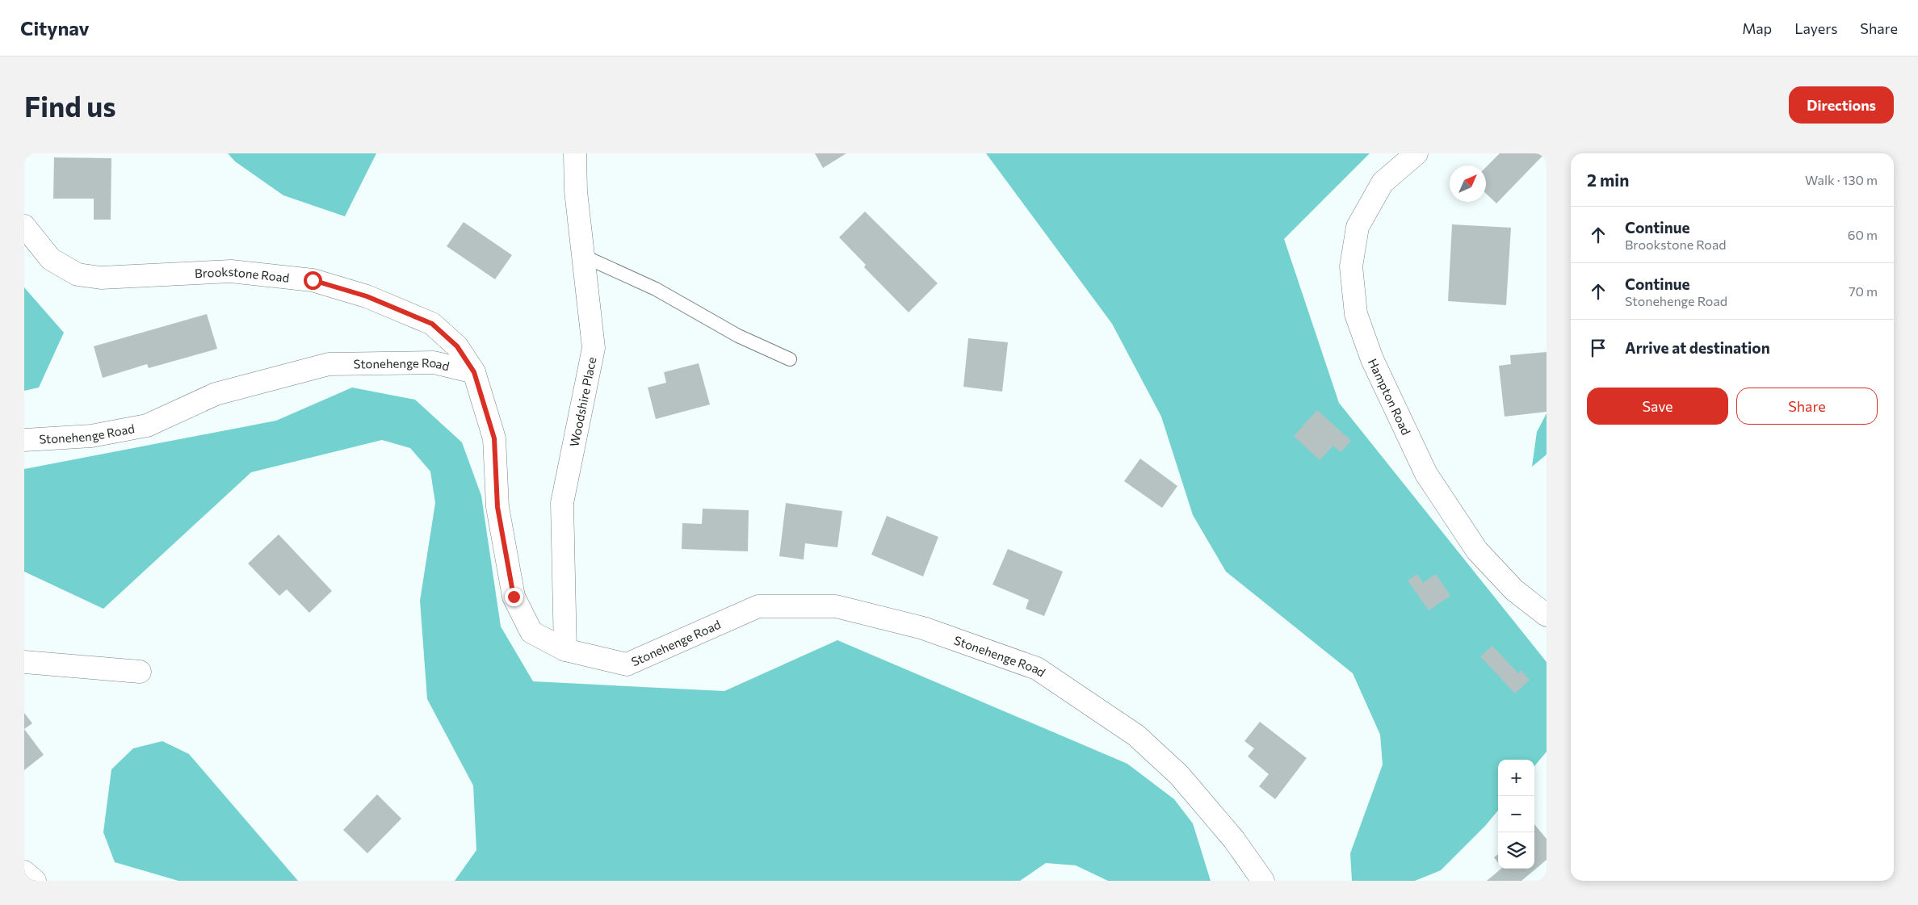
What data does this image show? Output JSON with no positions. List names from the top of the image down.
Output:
{
  "streets": {
    "street": [
      "Brookstone Road",
      "Stonehenge Road",
      "Hampton Road",
      "Woodshire Place"
    ]
  },
  "crossings": [
    ["Brookstone Road", "Stonehenge Road"],
    ["Stonehenge Road", "Woodshire Place"]
  ],
  "north": "top right",
  "page": {
    "header": "Citynav",
    "nav": ["Map", "Layers", "Share"],
    "buttons": [
      "Directions",
      ["Save", "Share"]
    ],
    "title": "Find us",
    "heading": ["2 min", "Walk · 130 m"],
    "list": [
      ["Continue", "Brookstone Road", "60 m"],
      ["Continue", "Stonehenge Road", "70 m"],
      "Arrive at destination"
    ],
    "map_buttons": ["+", "−"]
  }
}
